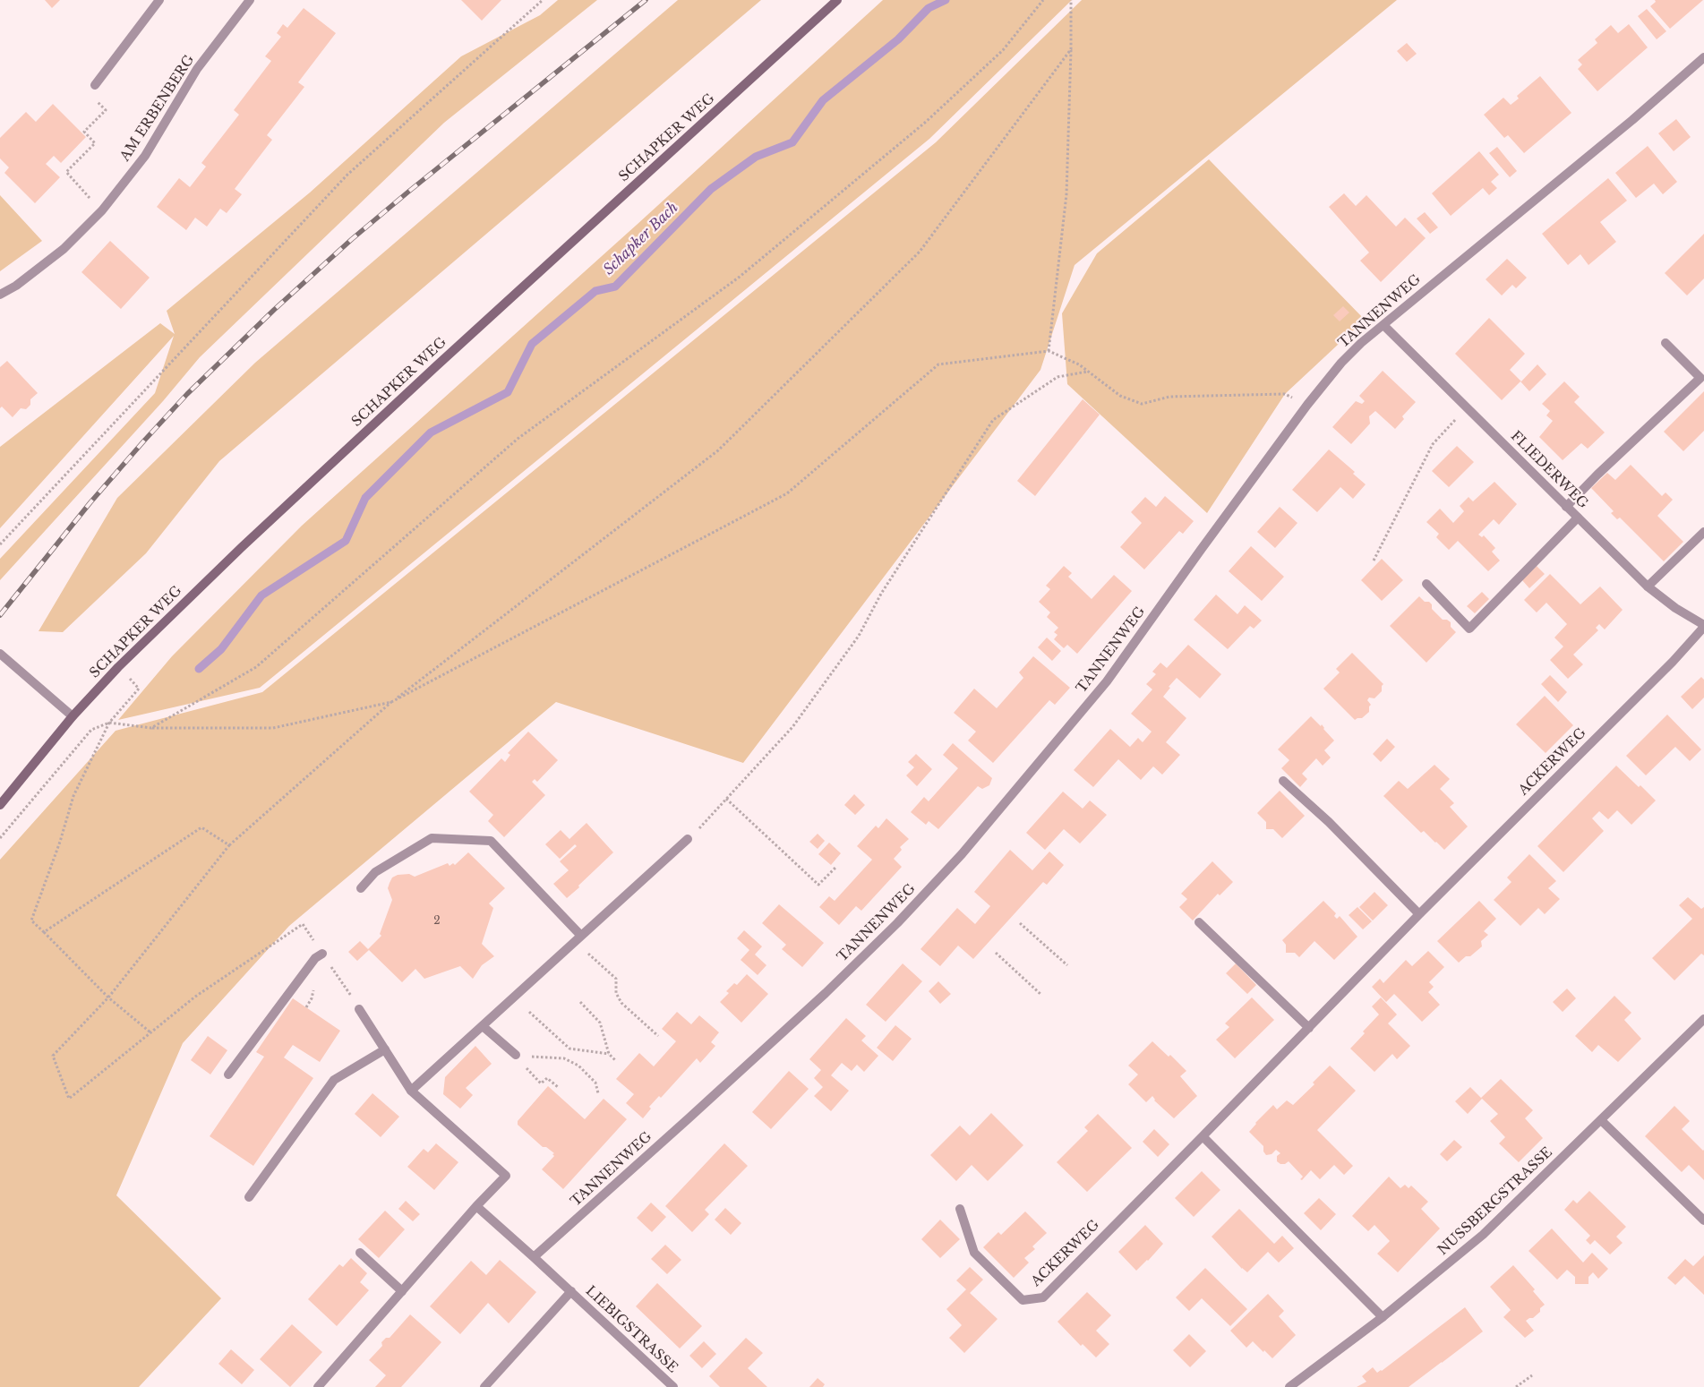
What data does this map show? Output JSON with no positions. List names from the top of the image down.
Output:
{
  "streets": {
    "street": [
      "AM ERBENBERG",
      "SCHAPKER WEG",
      "TANNENWEG",
      "FLIEDERWEG",
      "ACKERWEG",
      "NUSSBERGSTRASSE",
      "LIEBIGSTRASSE"
    ]
  },
  "crossings": [
    ["TANNENWEG", "FLIEDERWEG"],
    ["TANNENWEG", "LIEBIGSTRASSE"],
    ["FLIEDERWEG", "ACKERWEG"]
  ],
  "water": ["Schapker Bach"],
  "house_numbers": ["2"]
}
